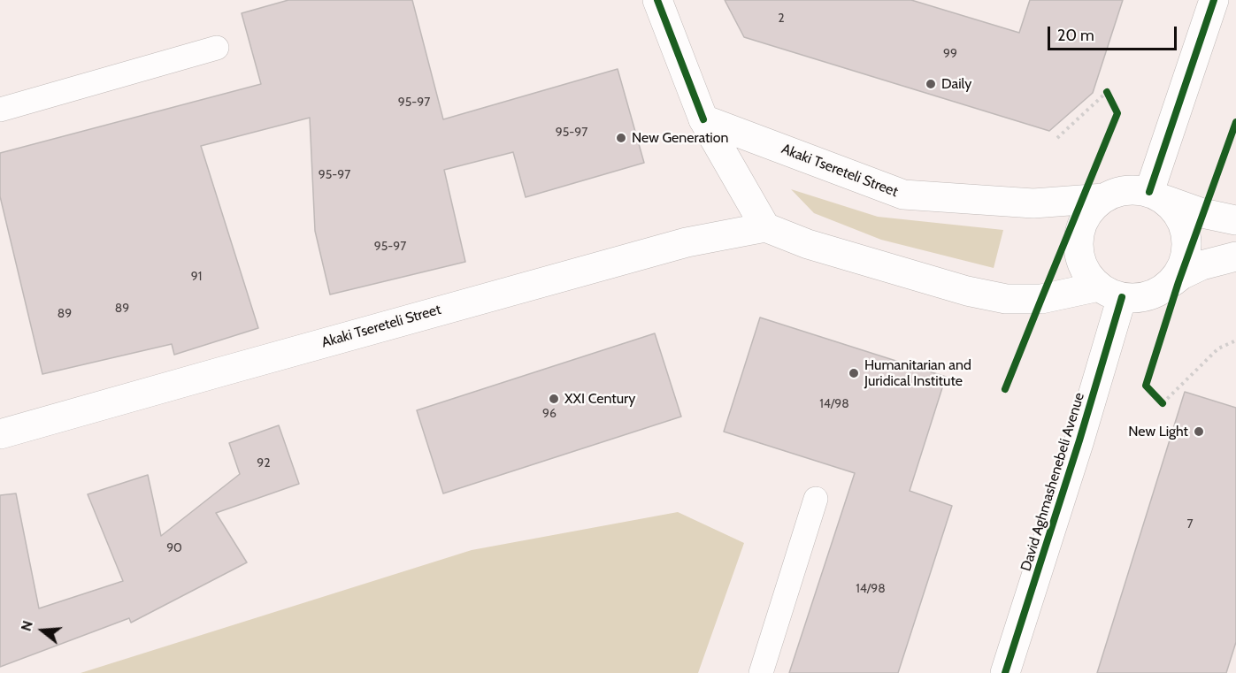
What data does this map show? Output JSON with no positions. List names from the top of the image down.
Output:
{
  "streets": {
    "main road": ["Akaki Tsereteli Street", "David Aghmashenebeli Avenue"]
  },
  "crossings": [
    ["Akaki Tsereteli Street", "David Aghmashenebeli Avenue"]
  ],
  "places": [
    "Daily",
    "New Generation",
    "Humanitarian and Juridical Institute",
    "XXI Century",
    "New Light"
  ],
  "house_numbers": [
    "2",
    "99",
    "95-97",
    "95-97",
    "95-97",
    "95-97",
    "91",
    "89",
    "89",
    "14/98",
    "96",
    "92",
    "7",
    "90",
    "14/98"
  ],
  "scale_bar": "20 m",
  "north": "left"
}
